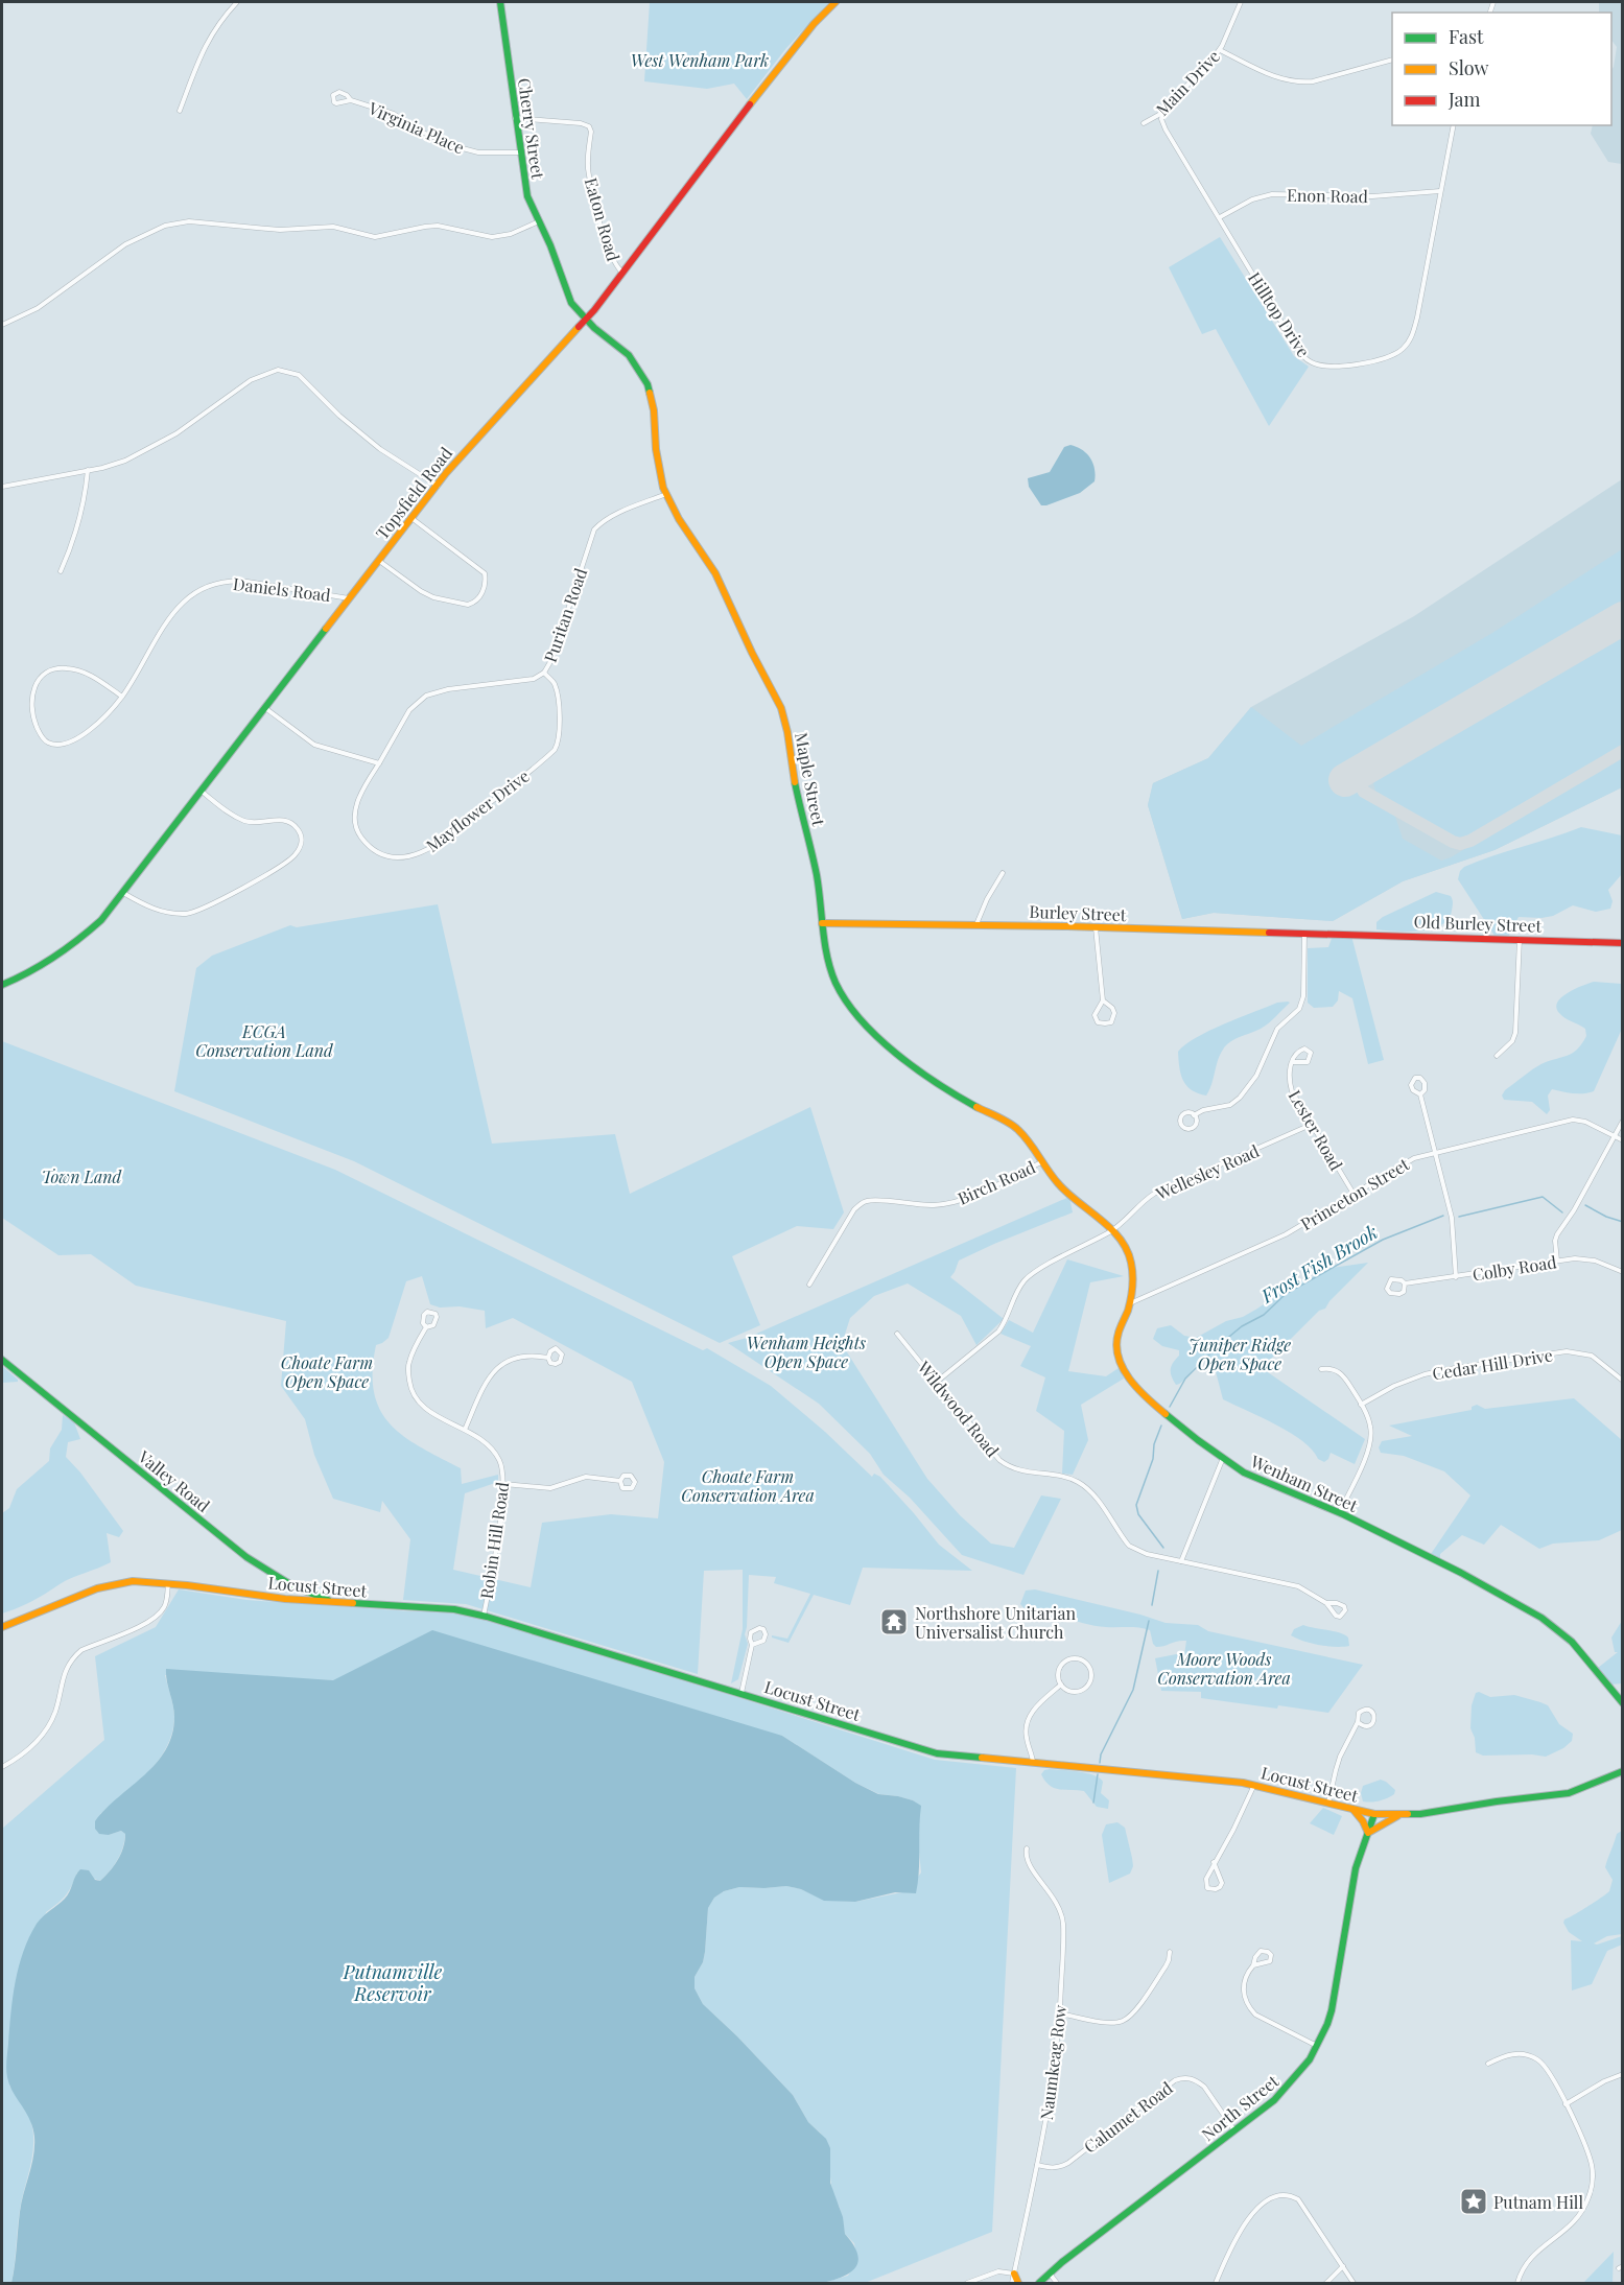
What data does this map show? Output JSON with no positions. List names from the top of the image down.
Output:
{
  "streets": {
    "main road": [
      "Cherry Street",
      "Topsfield Road",
      "Maple Street",
      "Burley Street",
      "Old Burley Street",
      "Valley Road",
      "Wenham Street",
      "Locust Street",
      "North Street"
    ],
    "street": [
      "Main Drive",
      "Virginia Place",
      "Enon Road",
      "Eaton Road",
      "Hilltop Drive",
      "Daniels Road",
      "Puritan Road",
      "Mayflower Drive",
      "Lester Road",
      "Wellesley Road",
      "Birch Road",
      "Princeton Street",
      "Colby Road",
      "Cedar Hill Drive",
      "Wildwood Road",
      "Robin Hill Road",
      "Naumkeag Row",
      "Calumet Road"
    ]
  },
  "crossings": [
    ["Main Drive", "Hilltop Drive"],
    ["Virginia Place", "Cherry Street"],
    ["Cherry Street", "Eaton Road"],
    ["Cherry Street", "Topsfield Road"],
    ["Cherry Street", "Maple Street"],
    ["Enon Road", "Hilltop Drive"],
    ["Eaton Road", "Topsfield Road"],
    ["Topsfield Road", "Daniels Road"],
    ["Topsfield Road", "Maple Street"],
    ["Puritan Road", "Maple Street"],
    ["Puritan Road", "Mayflower Drive"],
    ["Maple Street", "Burley Street"],
    ["Maple Street", "Birch Road"],
    ["Maple Street", "Wenham Street"],
    ["Burley Street", "Old Burley Street"],
    ["Lester Road", "Wellesley Road"],
    ["Lester Road", "Princeton Street"],
    ["Wellesley Road", "Wildwood Road"],
    ["Wellesley Road", "Wenham Street"],
    ["Princeton Street", "Wenham Street"],
    ["Valley Road", "Locust Street"],
    ["Robin Hill Road", "Locust Street"],
    ["Locust Street", "North Street"],
    ["Naumkeag Row", "Calumet Road"],
    ["North Street", "Calumet Road"]
  ],
  "water": ["Frost Fish Brook", "Putnamville Reservoir"],
  "parks": [
    "West Wenham Park",
    "ECGA Conservation Land",
    "Town Land",
    "Wenham Heights Open Space",
    "Juniper Ridge Open Space",
    "Choate Farm Open Space",
    "Choate Farm Conservation Area",
    "Moore Woods Conservation Area"
  ],
  "places": {
    "temple": ["Northshore Unitarian Universalist Church"],
    "place": ["Putnam Hill"]
  },
  "legend": ["Fast", "Slow", "Jam"]
}
